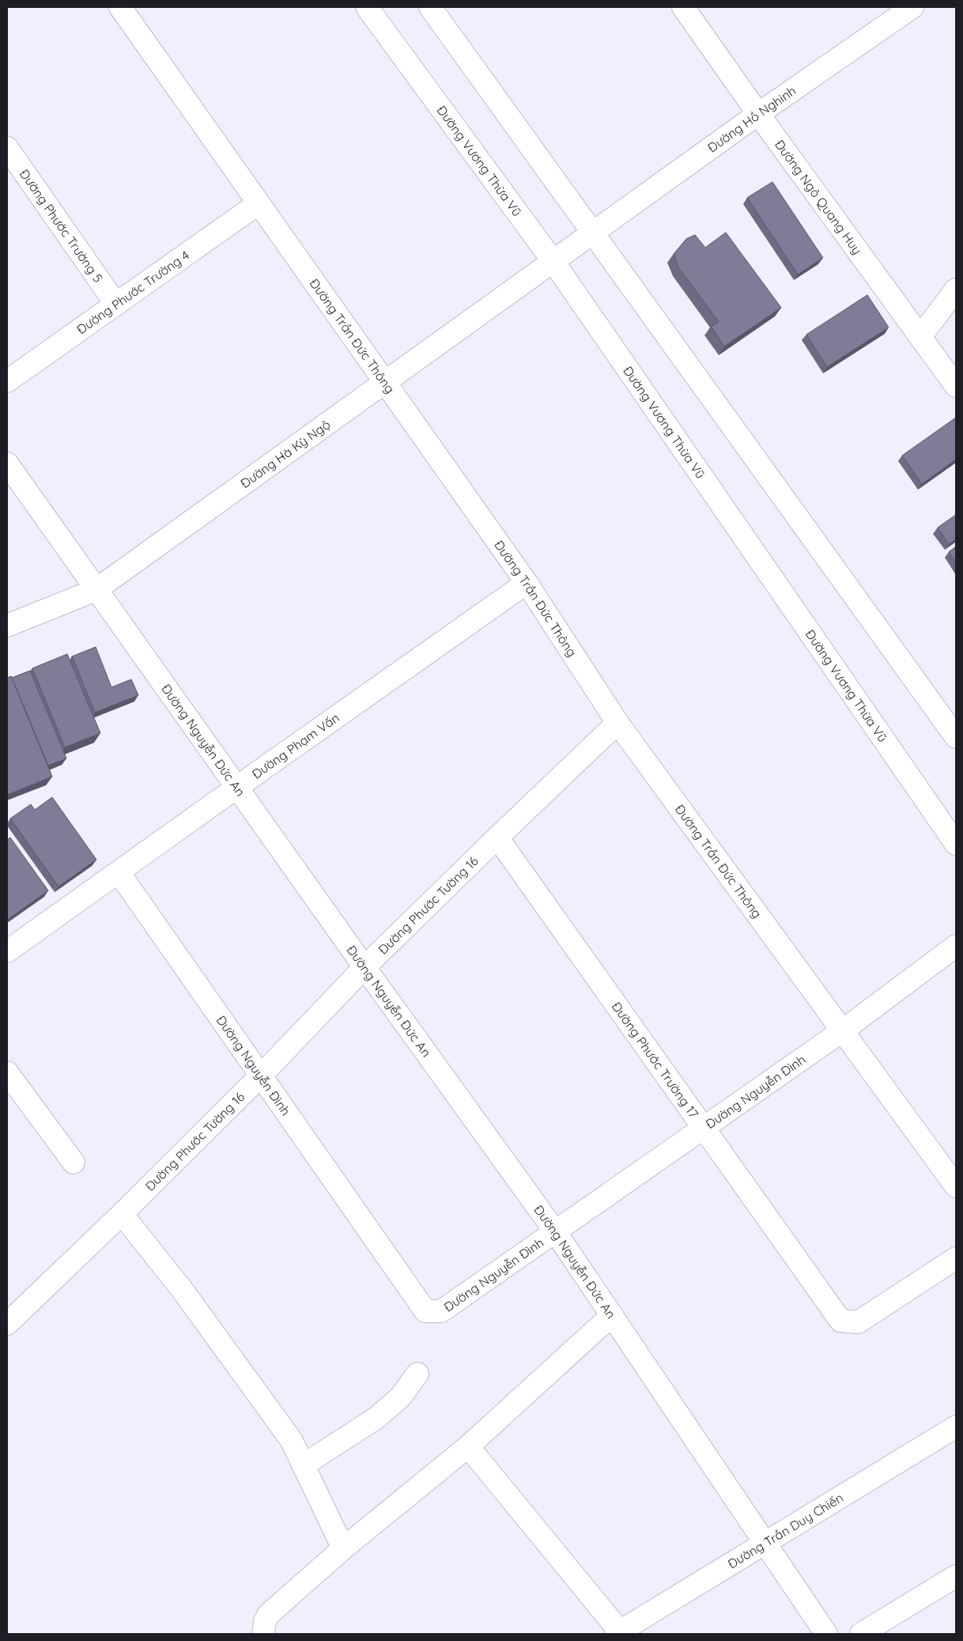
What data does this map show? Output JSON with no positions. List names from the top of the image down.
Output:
{
  "streets": {
    "street": [
      "Đường Hồ Nghinh",
      "Đường Vương Thừa Vũ",
      "Đường Ngô Quang Huy",
      "Đường Phước Trường 5",
      "Đường Phước Trường 4",
      "Đường Trần Đức Thông",
      "Đường Hà Kỳ Ngộ",
      "Đường Nguyễn Đức An",
      "Đường Phạm Vấn",
      "Đường Phước Tường 16",
      "Đường Phước Trường 17",
      "Đường Nguyễn Đình",
      "Đường Trần Duy Chiến"
    ]
  },
  "crossings": [
    ["Đường Hồ Nghinh", "Đường Vương Thừa Vũ"],
    ["Đường Hồ Nghinh", "Đường Ngô Quang Huy"],
    ["Đường Hồ Nghinh", "Đường Hà Kỳ Ngộ"],
    ["Đường Vương Thừa Vũ", "Đường Hà Kỳ Ngộ"],
    ["Đường Phước Trường 5", "Đường Phước Trường 4"],
    ["Đường Phước Trường 4", "Đường Trần Đức Thông"],
    ["Đường Trần Đức Thông", "Đường Hà Kỳ Ngộ"],
    ["Đường Trần Đức Thông", "Đường Phạm Vấn"],
    ["Đường Trần Đức Thông", "Đường Phước Tường 16"],
    ["Đường Trần Đức Thông", "Đường Nguyễn Đình"],
    ["Đường Hà Kỳ Ngộ", "Đường Nguyễn Đức An"],
    ["Đường Nguyễn Đức An", "Đường Phạm Vấn"],
    ["Đường Nguyễn Đức An", "Đường Phước Tường 16"],
    ["Đường Nguyễn Đức An", "Đường Nguyễn Đình"],
    ["Đường Nguyễn Đức An", "Đường Trần Duy Chiến"],
    ["Đường Phạm Vấn", "Đường Nguyễn Đình"],
    ["Đường Phước Tường 16", "Đường Phước Trường 17"],
    ["Đường Phước Tường 16", "Đường Nguyễn Đình"],
    ["Đường Phước Trường 17", "Đường Nguyễn Đình"]
  ]
}
